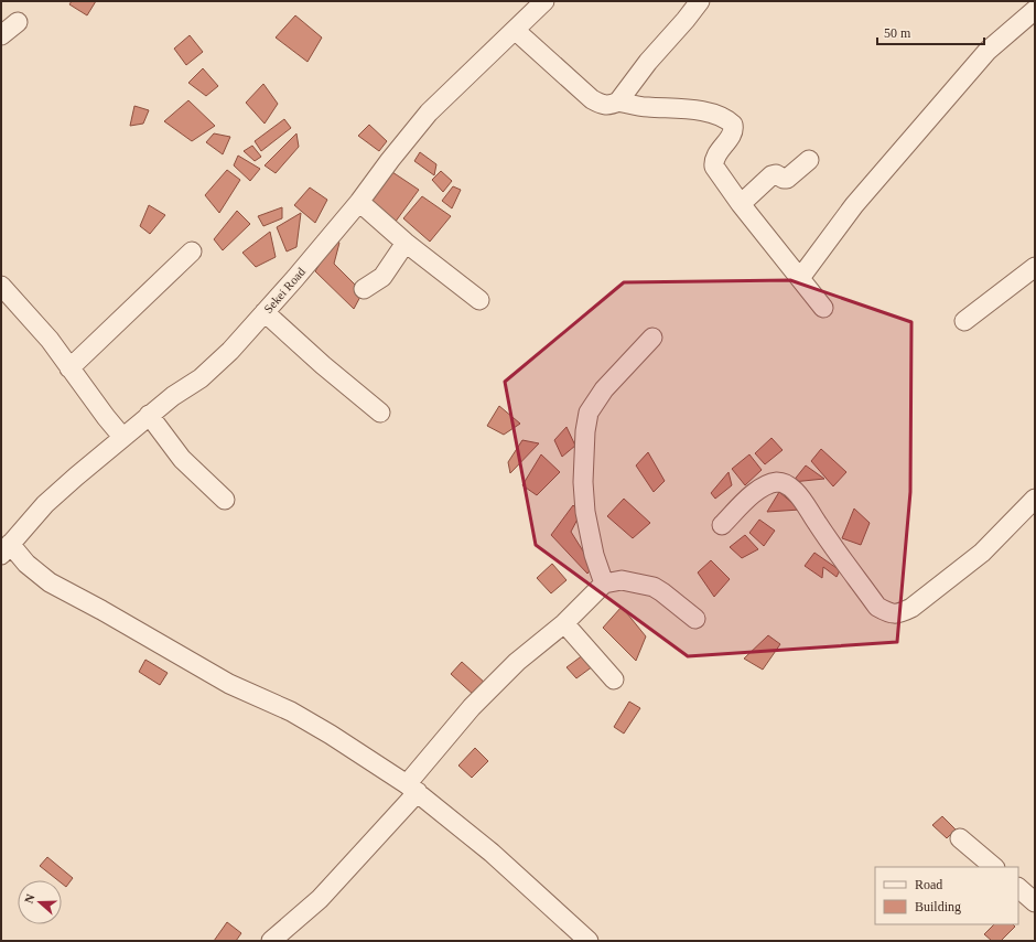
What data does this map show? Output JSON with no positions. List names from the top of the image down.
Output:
{
  "streets": {
    "street": ["Sekei Road"]
  },
  "legend": ["Road", "Building"],
  "scale_bar": "50 m",
  "north": "left"
}
